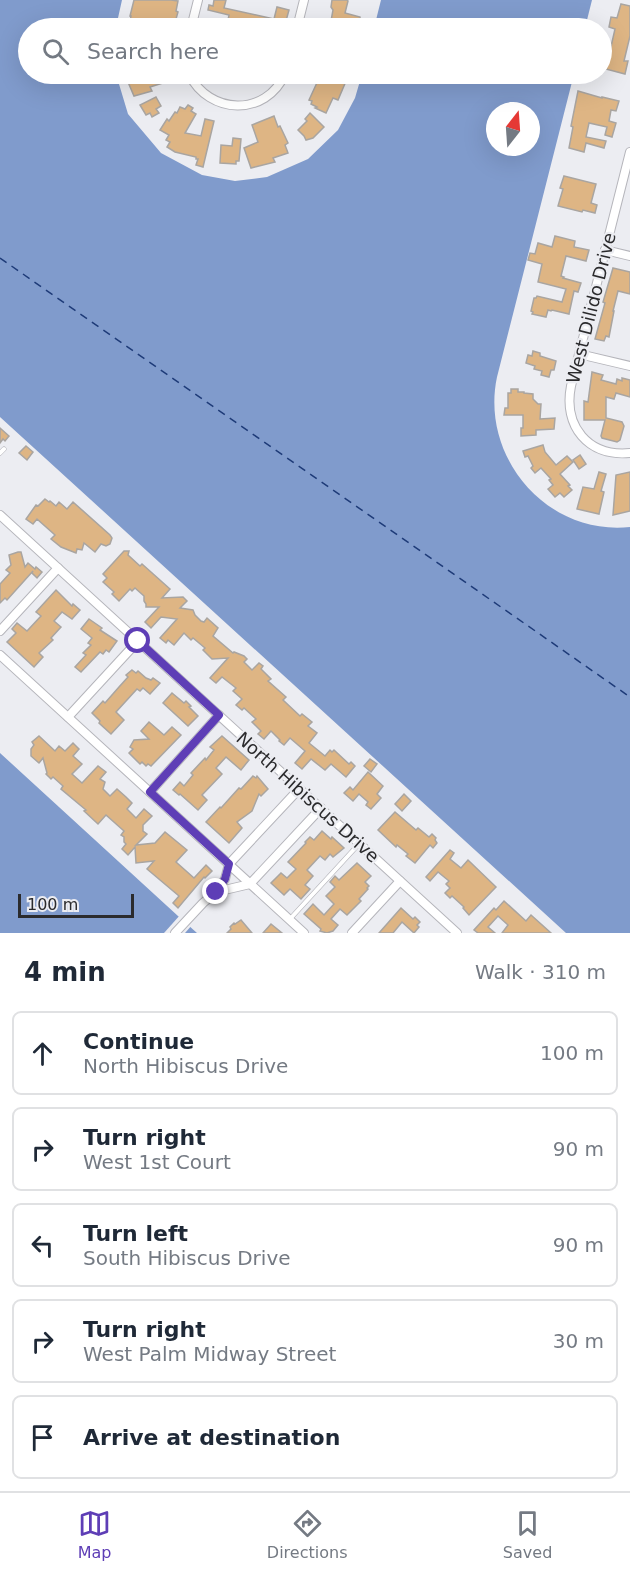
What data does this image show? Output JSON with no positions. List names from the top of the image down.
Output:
{
  "streets": {
    "street": ["West Dilido Drive", "North Hibiscus Drive"]
  },
  "scale_bar": "100 m",
  "north": "top",
  "page": {
    "search": "Search here",
    "scale": "100 m",
    "heading": ["4 min", "Walk · 310 m"],
    "list": [
      ["Continue", "North Hibiscus Drive", "100 m"],
      ["Turn right", "West 1st Court", "90 m"],
      ["Turn left", "South Hibiscus Drive", "90 m"],
      ["Turn right", "West Palm Midway Street", "30 m"],
      "Arrive at destination"
    ],
    "nav": ["Map", "Directions", "Saved"]
  }
}
